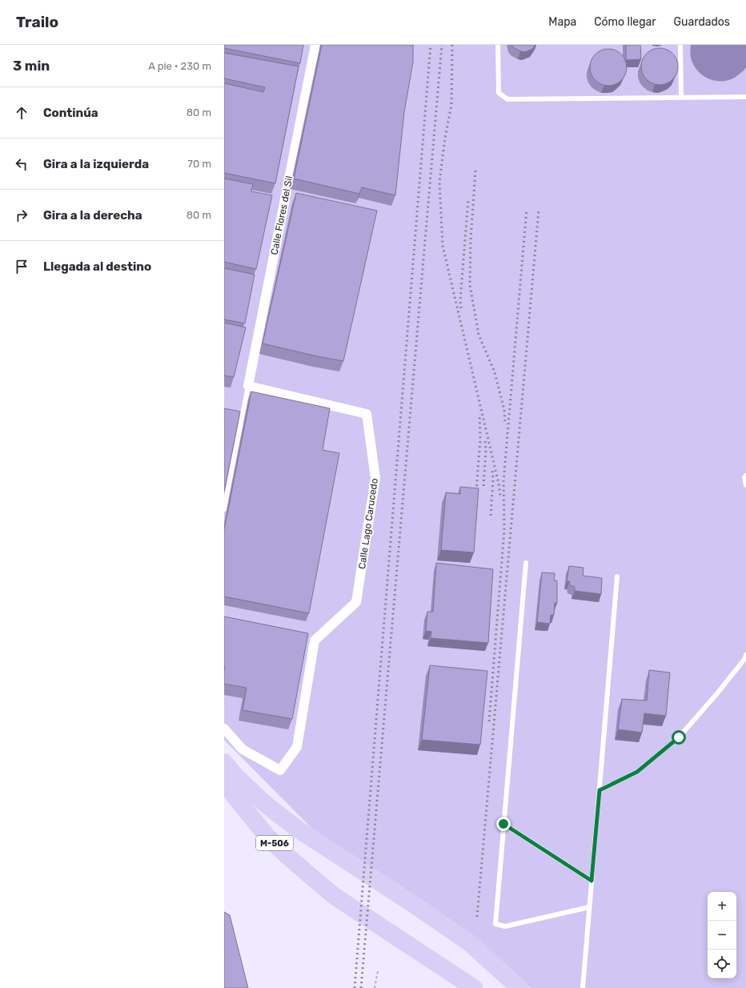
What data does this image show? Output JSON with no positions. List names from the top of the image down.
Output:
{
  "streets": {
    "highway": ["M-506"],
    "street": ["Calle Flores del Sil", "Calle Lago Carucedo"]
  },
  "crossings": [
    ["Calle Flores del Sil", "Calle Lago Carucedo"]
  ],
  "page": {
    "header": "Trailo",
    "nav": ["Mapa", "Cómo llegar", "Guardados"],
    "heading": ["3 min", "A pie · 230 m"],
    "list": [
      ["Continúa", "80 m"],
      ["Gira a la izquierda", "70 m"],
      ["Gira a la derecha", "80 m"],
      "Llegada al destino"
    ],
    "map_buttons": ["+", "−"]
  }
}
